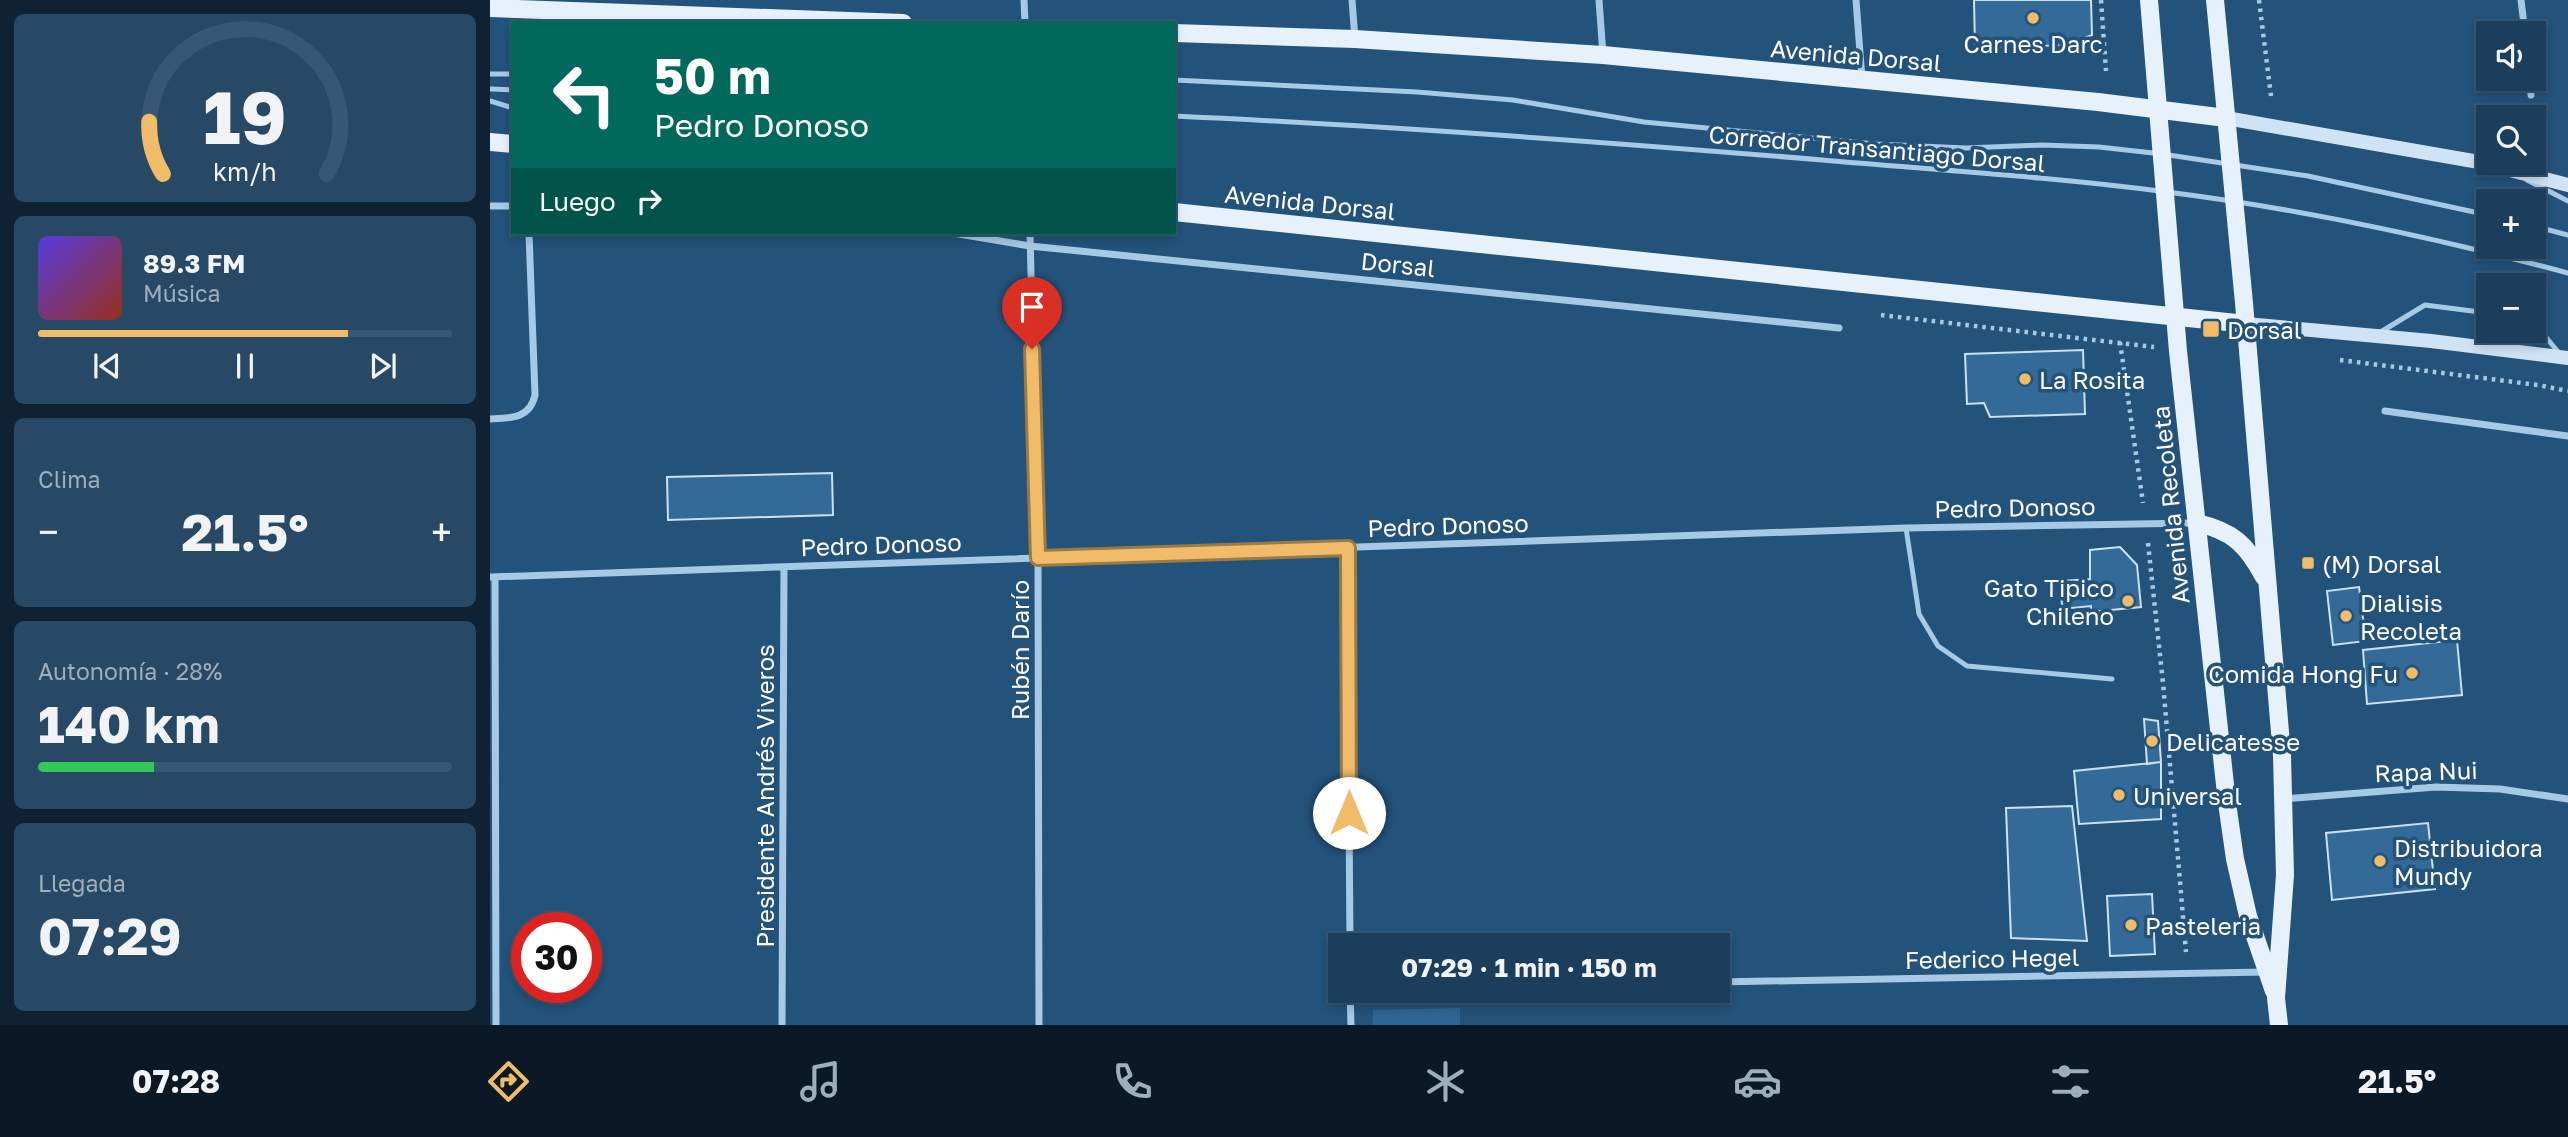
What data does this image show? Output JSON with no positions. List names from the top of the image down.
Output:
{
  "streets": {
    "main road": ["Avenida Dorsal", "Avenida Recoleta"],
    "street": [
      "Dorsal",
      "Pedro Donoso",
      "Rubén Darío",
      "Rapa Nui",
      "Presidente Andrés Viveros",
      "Federico Hegel"
    ],
    "lane": ["Corredor Transantiago Dorsal"]
  },
  "crossings": [
    ["Avenida Dorsal", "Avenida Recoleta"],
    ["Corredor Transantiago Dorsal", "Avenida Recoleta"],
    ["Dorsal", "Rubén Darío"],
    ["Avenida Recoleta", "Pedro Donoso"],
    ["Avenida Recoleta", "Rapa Nui"],
    ["Avenida Recoleta", "Federico Hegel"],
    ["Pedro Donoso", "Rubén Darío"],
    ["Pedro Donoso", "Presidente Andrés Viveros"]
  ],
  "places": {
    "other": [
      "Carnes Darc",
      "La Rosita",
      "Gato Tipico Chileno",
      "Dialisis Recoleta",
      "Comida Hong Fu",
      "Delicatesse",
      "Universal",
      "Distribuidora Mundy",
      "Pasteleria"
    ],
    "transit": ["Dorsal", "(M) Dorsal"]
  },
  "page": {
    "map_buttons": ["+", "−"],
    "turn": ["50 m", "Pedro Donoso"],
    "then": "Luego",
    "song": ["89.3 FM", "Música"],
    "tile": [
      "Clima",
      ["Autonomía · 28%", "140 km"],
      ["Llegada", "07:29"]
    ],
    "heat": ["−", "21.5°", "+"],
    "limit": "30",
    "trip": "07:29 · 1 min · 150 m",
    "tabs": ["07:28", "21.5°"],
    "gauge": ["19", "km/h"]
  }
}
